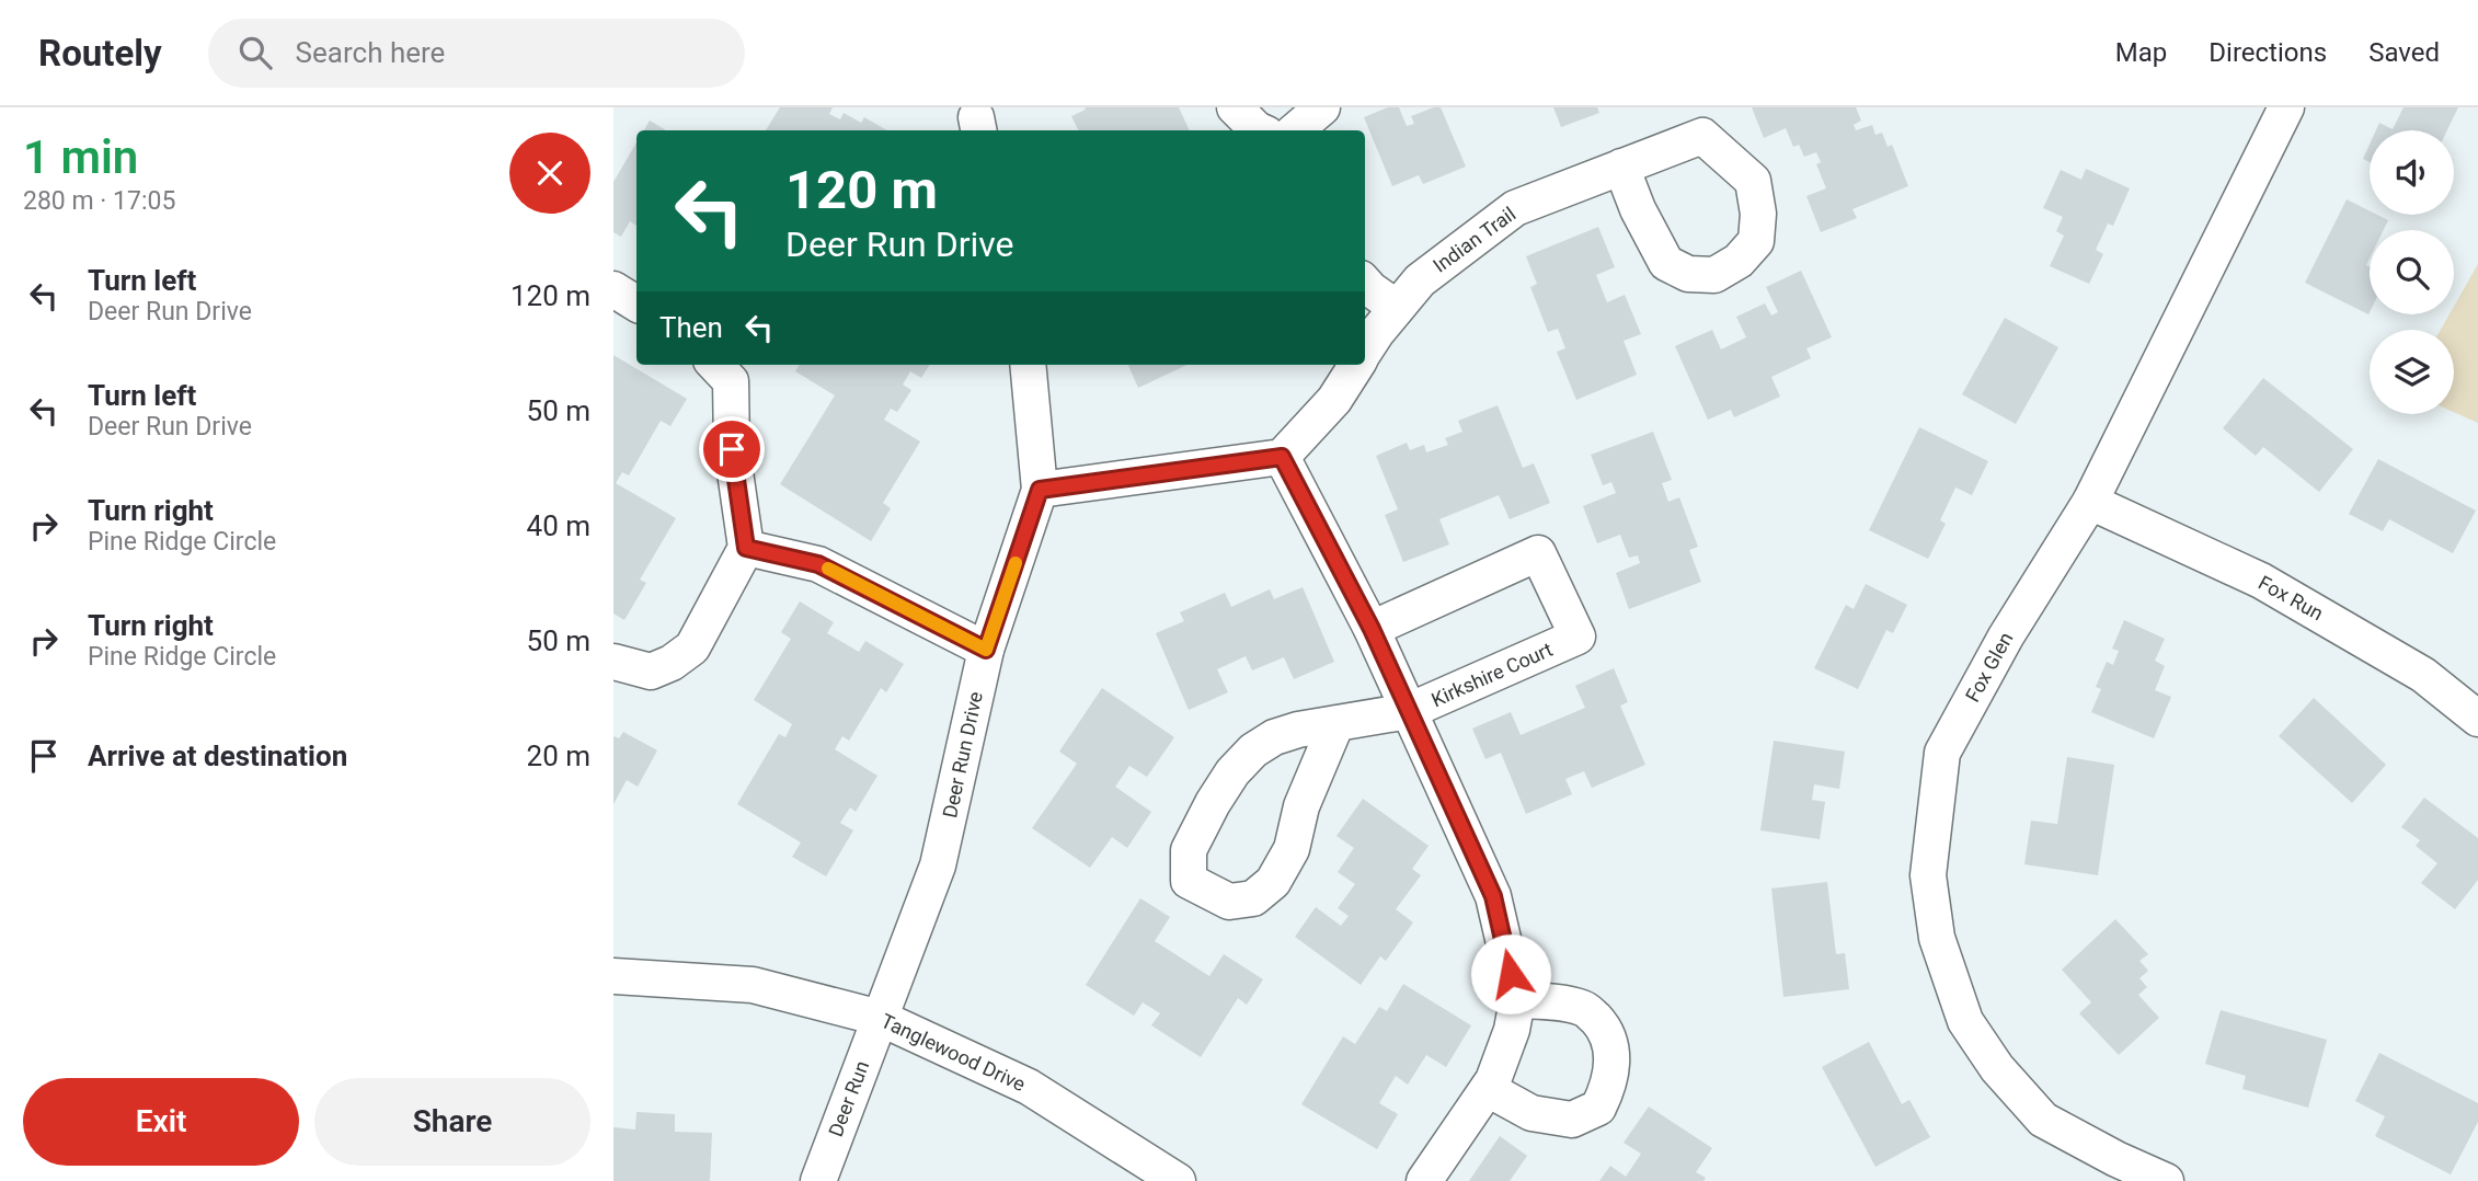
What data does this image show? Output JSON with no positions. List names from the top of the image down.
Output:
{
  "streets": {
    "street": [
      "Indian Trail",
      "Fox Run",
      "Fox Glen",
      "Kirkshire Court",
      "Deer Run Drive",
      "Tanglewood Drive",
      "Deer Run"
    ]
  },
  "crossings": [
    ["Fox Run", "Fox Glen"],
    ["Deer Run Drive", "Tanglewood Drive"],
    ["Deer Run Drive", "Deer Run"],
    ["Tanglewood Drive", "Deer Run"]
  ],
  "page": {
    "header": "Routely",
    "search": "Search here",
    "nav": ["Map", "Directions", "Saved"],
    "heading": ["1 min", "280 m · 17:05"],
    "turn": ["120 m", "Deer Run Drive"],
    "list": [
      {
        "name": "Turn left",
        "note": "Deer Run Drive",
        "value": "120 m"
      },
      {
        "name": "Turn left",
        "note": "Deer Run Drive",
        "value": "50 m"
      },
      {
        "name": "Turn right",
        "note": "Pine Ridge Circle",
        "value": "40 m"
      },
      {
        "name": "Turn right",
        "note": "Pine Ridge Circle",
        "value": "50 m"
      },
      {
        "name": "Arrive at destination",
        "value": "20 m"
      }
    ],
    "then": "Then",
    "buttons": ["Exit", "Share"]
  }
}
